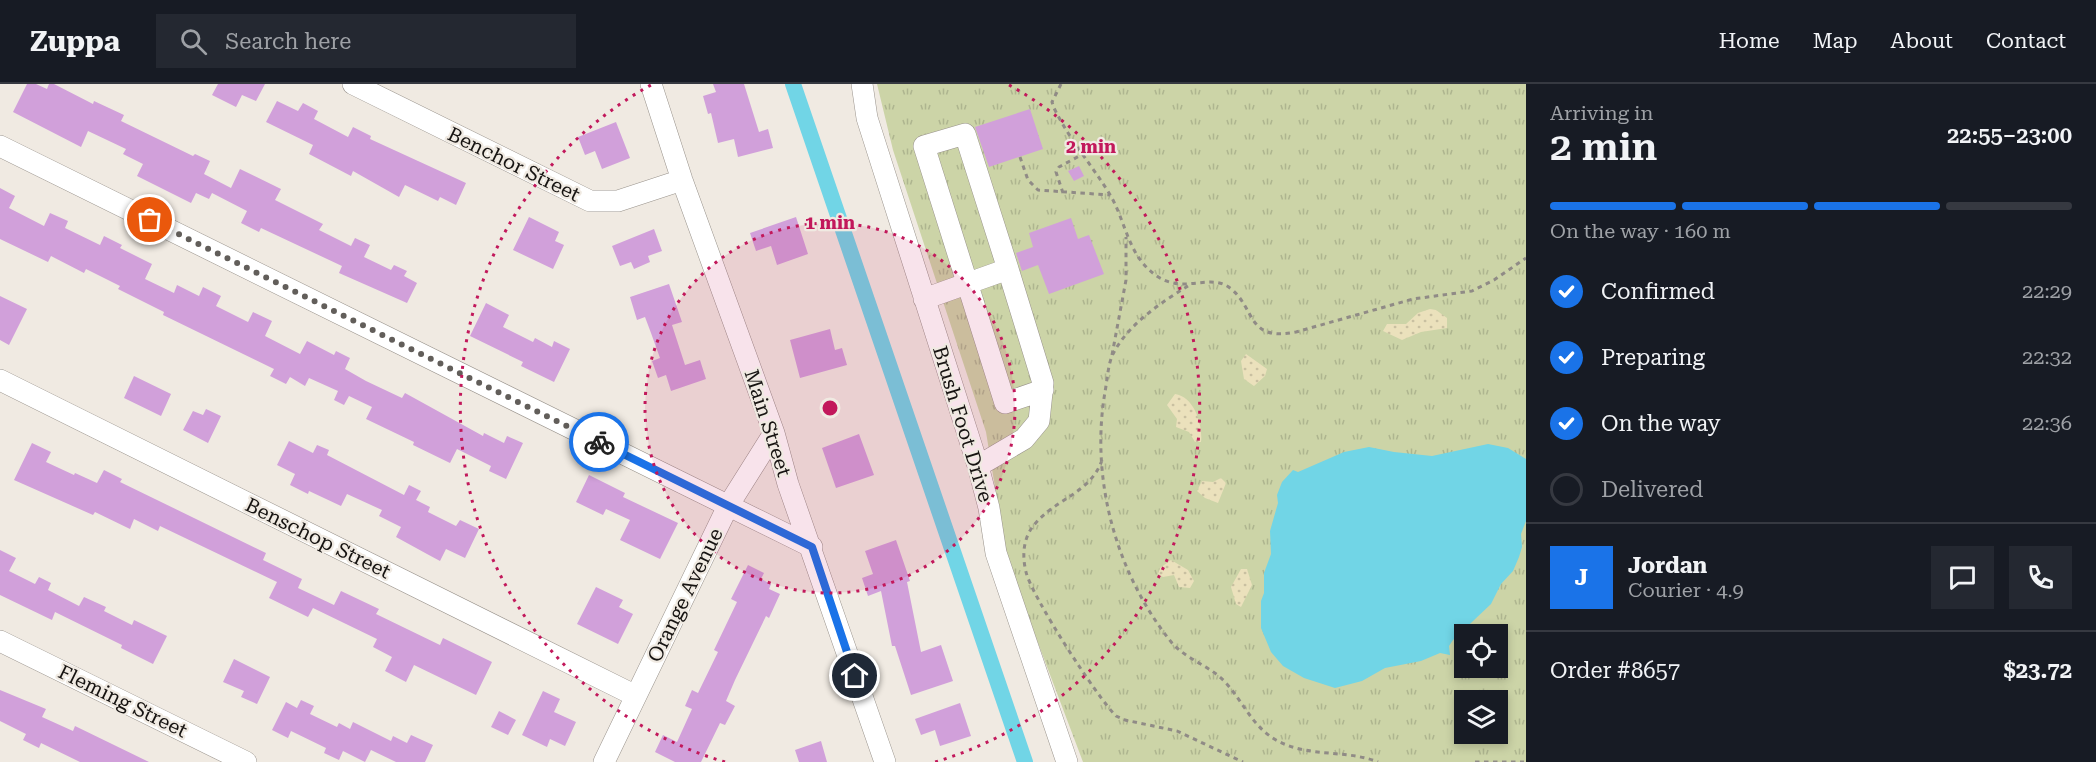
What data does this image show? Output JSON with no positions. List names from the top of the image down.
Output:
{
  "streets": {
    "street": [
      "Benchor Street",
      "Main Street",
      "Brush Foot Drive",
      "Benschop Street",
      "Orange Avenue",
      "Fleming Street"
    ]
  },
  "crossings": [
    ["Benchor Street", "Main Street"],
    ["Main Street", "Orange Avenue"],
    ["Benschop Street", "Orange Avenue"]
  ],
  "page": {
    "header": "Zuppa",
    "search": "Search here",
    "nav": [
      "Home",
      "Map",
      "About",
      "Contact"
    ],
    "heading": ["2 min", "Arriving in", "22:55–23:00"],
    "panel": [
      "Jordan",
      "Courier · 4.9",
      "Order #8657",
      "$23.72"
    ],
    "bar": "On the way · 160 m",
    "list": [
      ["Confirmed", "22:29"],
      ["Preparing", "22:32"],
      ["On the way", "22:36"],
      "Delivered"
    ],
    "round": "J"
  },
  "rings": ["2 min", "1 min"]
}
